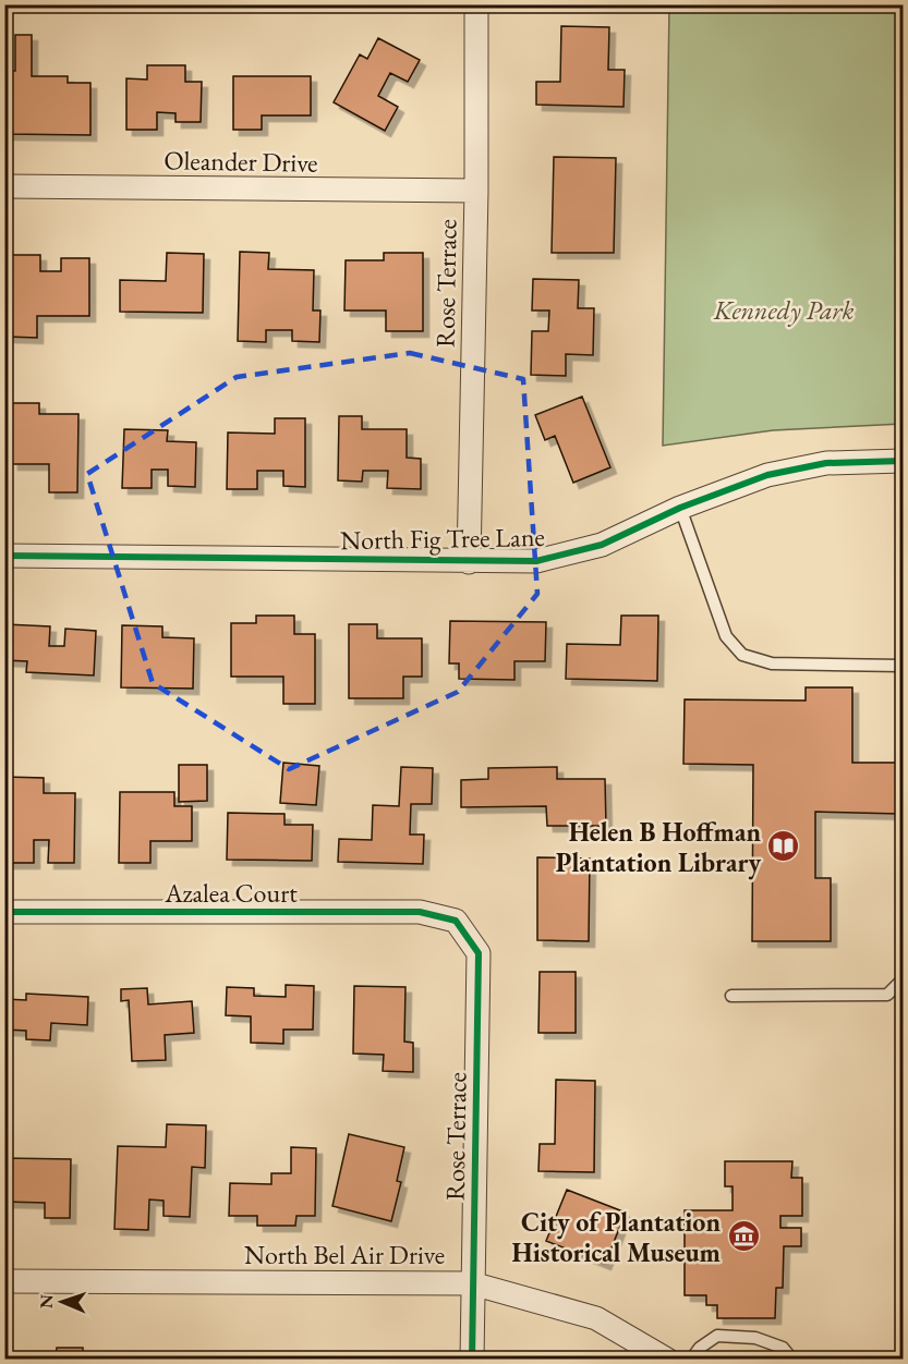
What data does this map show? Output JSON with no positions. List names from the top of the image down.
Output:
{
  "streets": {
    "street": [
      "Oleander Drive",
      "Rose Terrace",
      "North Fig Tree Lane",
      "Azalea Court",
      "North Bel Air Drive"
    ]
  },
  "crossings": [
    ["Oleander Drive", "Rose Terrace"],
    ["Rose Terrace", "North Fig Tree Lane"],
    ["Rose Terrace", "Azalea Court"],
    ["Rose Terrace", "North Bel Air Drive"]
  ],
  "parks": ["Kennedy Park"],
  "places": {
    "library": ["Helen B Hoffman Plantation Library"],
    "museum": ["City of Plantation Historical Museum"]
  },
  "north": "left"
}
